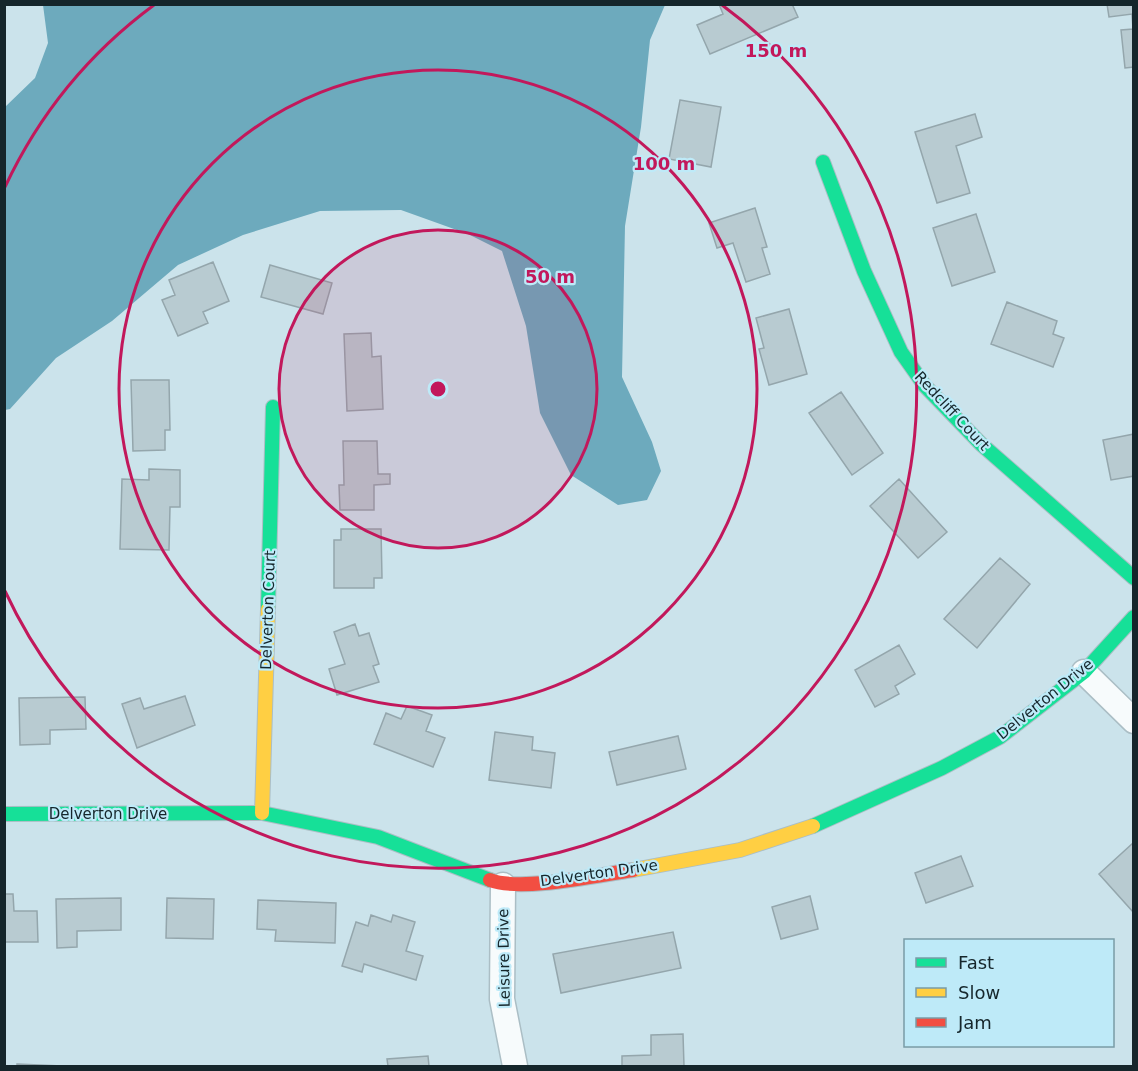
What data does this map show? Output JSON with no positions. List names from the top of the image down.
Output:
{
  "streets": {
    "street": [
      "Redcliff Court",
      "Delverton Court",
      "Delverton Drive",
      "Leisure Drive"
    ]
  },
  "crossings": [
    ["Delverton Court", "Delverton Drive"],
    ["Delverton Drive", "Leisure Drive"]
  ],
  "legend": ["Fast", "Slow", "Jam"],
  "rings": ["150 m", "100 m", "50 m"]
}
